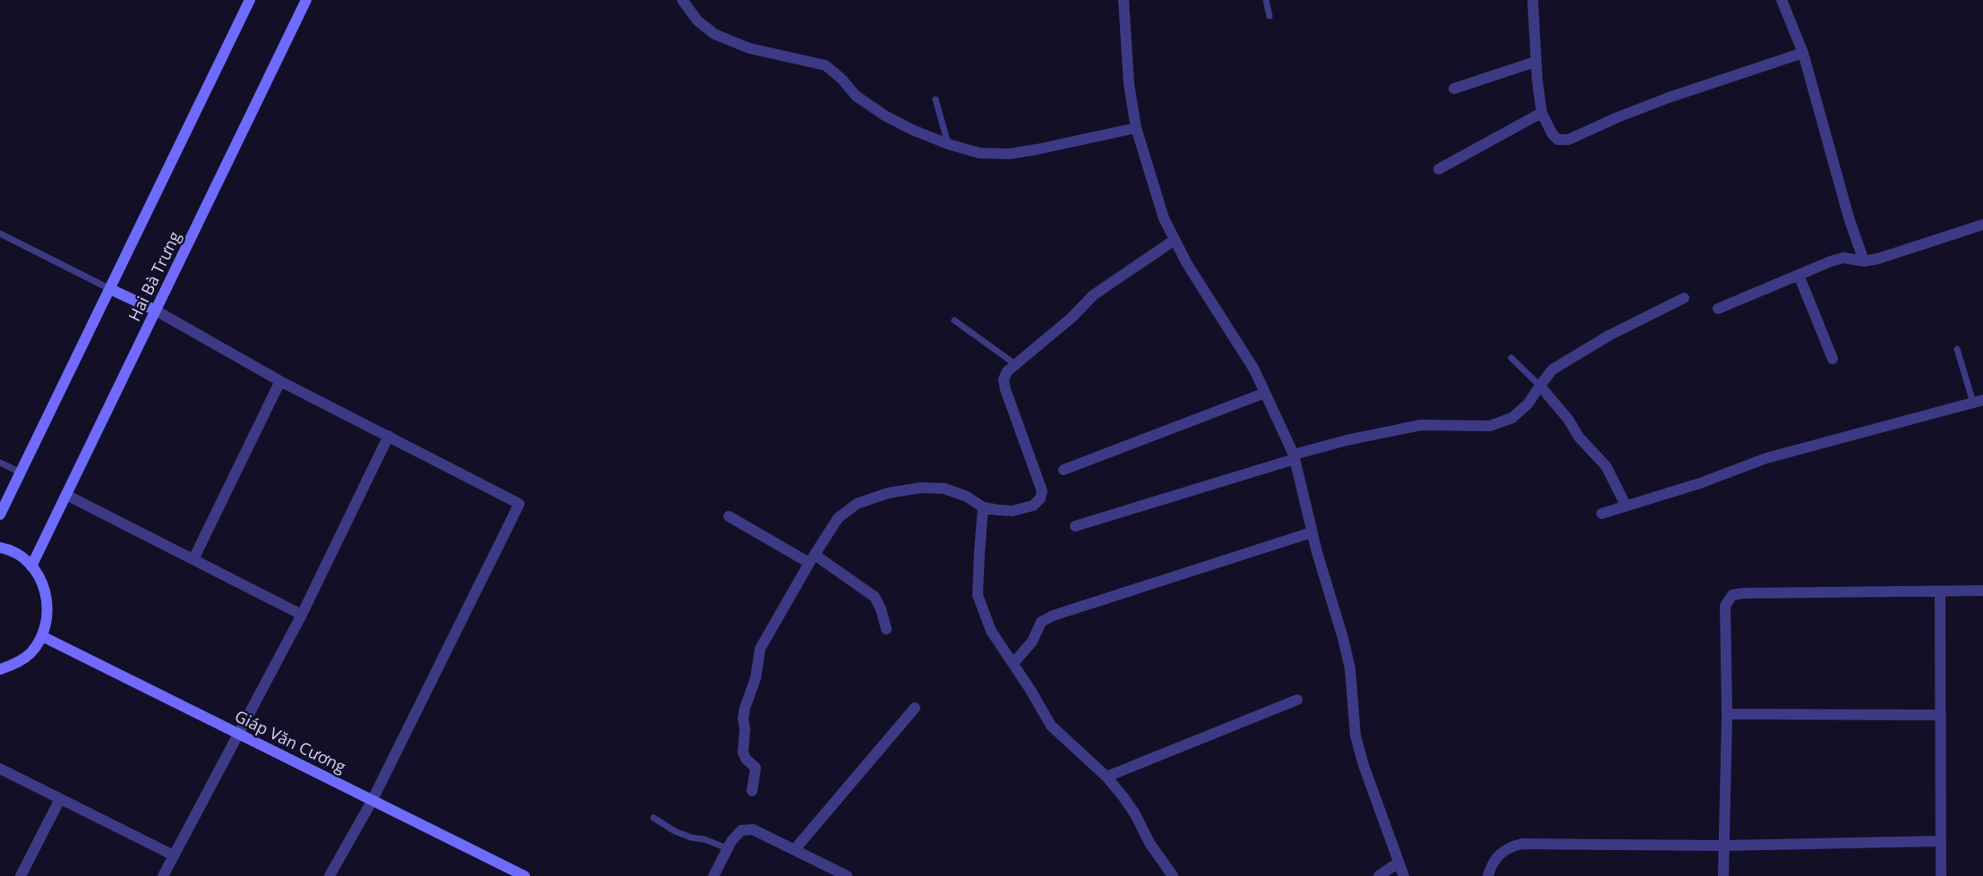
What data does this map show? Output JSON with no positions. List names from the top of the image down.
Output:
{
  "streets": {
    "street": ["Hai Bà Trưng", "Giáp Văn Cương"]
  }
}
